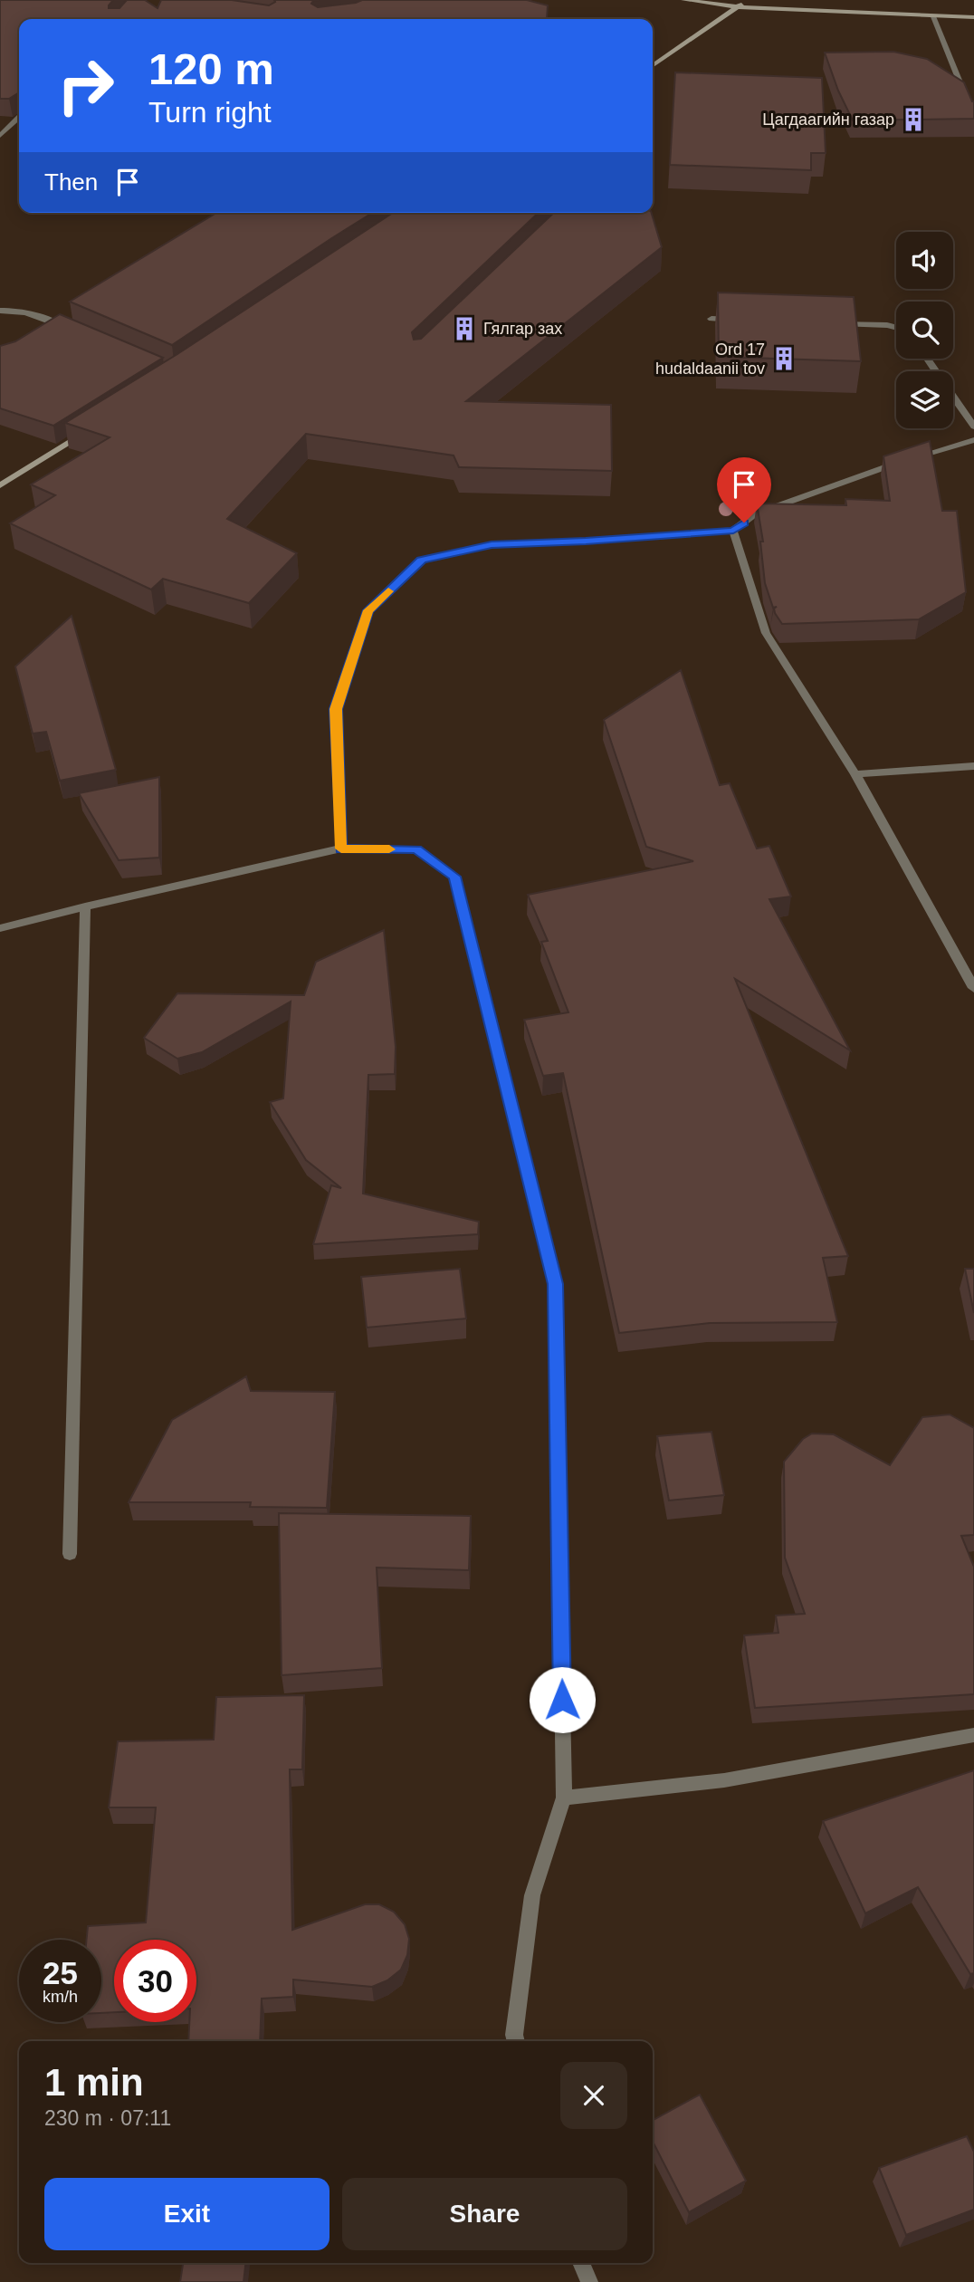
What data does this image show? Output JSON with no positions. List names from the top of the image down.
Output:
{
  "places": {
    "building": ["Цагдаагийн газар", "Гялгар зах", "Ord 17 hudaldaanii tov"]
  },
  "page": {
    "turn": ["120 m", "Turn right"],
    "then": "Then",
    "speed": "25 km/h",
    "limit": "30",
    "heading": ["1 min", "230 m · 07:11"],
    "buttons": ["Exit", "Share"]
  }
}
